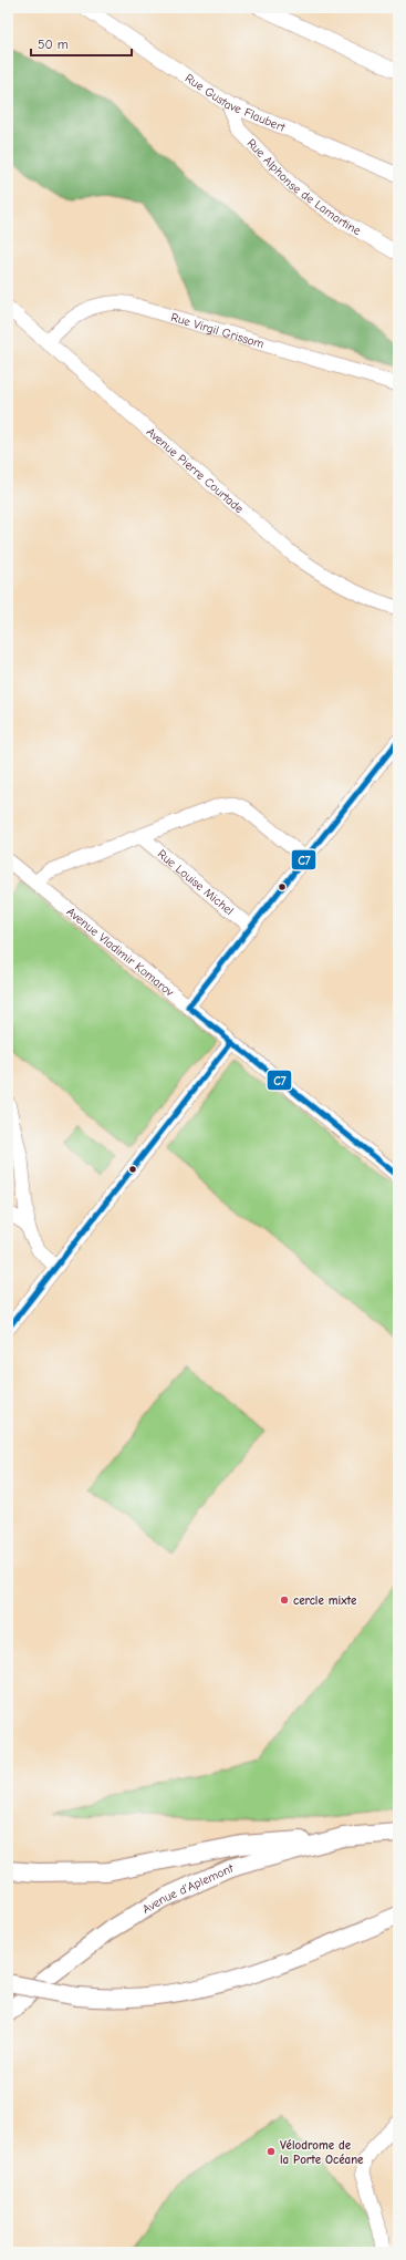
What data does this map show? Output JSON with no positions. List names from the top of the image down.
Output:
{
  "streets": {
    "street": [
      "Rue Gustave Flaubert",
      "Rue Alphonse de Lamartine",
      "Rue Virgil Grissom",
      "Avenue Pierre Courtade",
      "Rue Louise Michel",
      "Avenue Vladimir Komarov",
      "Avenue d'Aplemont"
    ]
  },
  "crossings": [
    ["Rue Gustave Flaubert", "Rue Alphonse de Lamartine"],
    ["Rue Virgil Grissom", "Avenue Pierre Courtade"],
    ["Rue Louise Michel", "Avenue Vladimir Komarov"]
  ],
  "places": ["cercle mixte", "Vélodrome de la Porte Océane"],
  "lines": ["transit line C7"],
  "scale_bar": "50 m"
}
